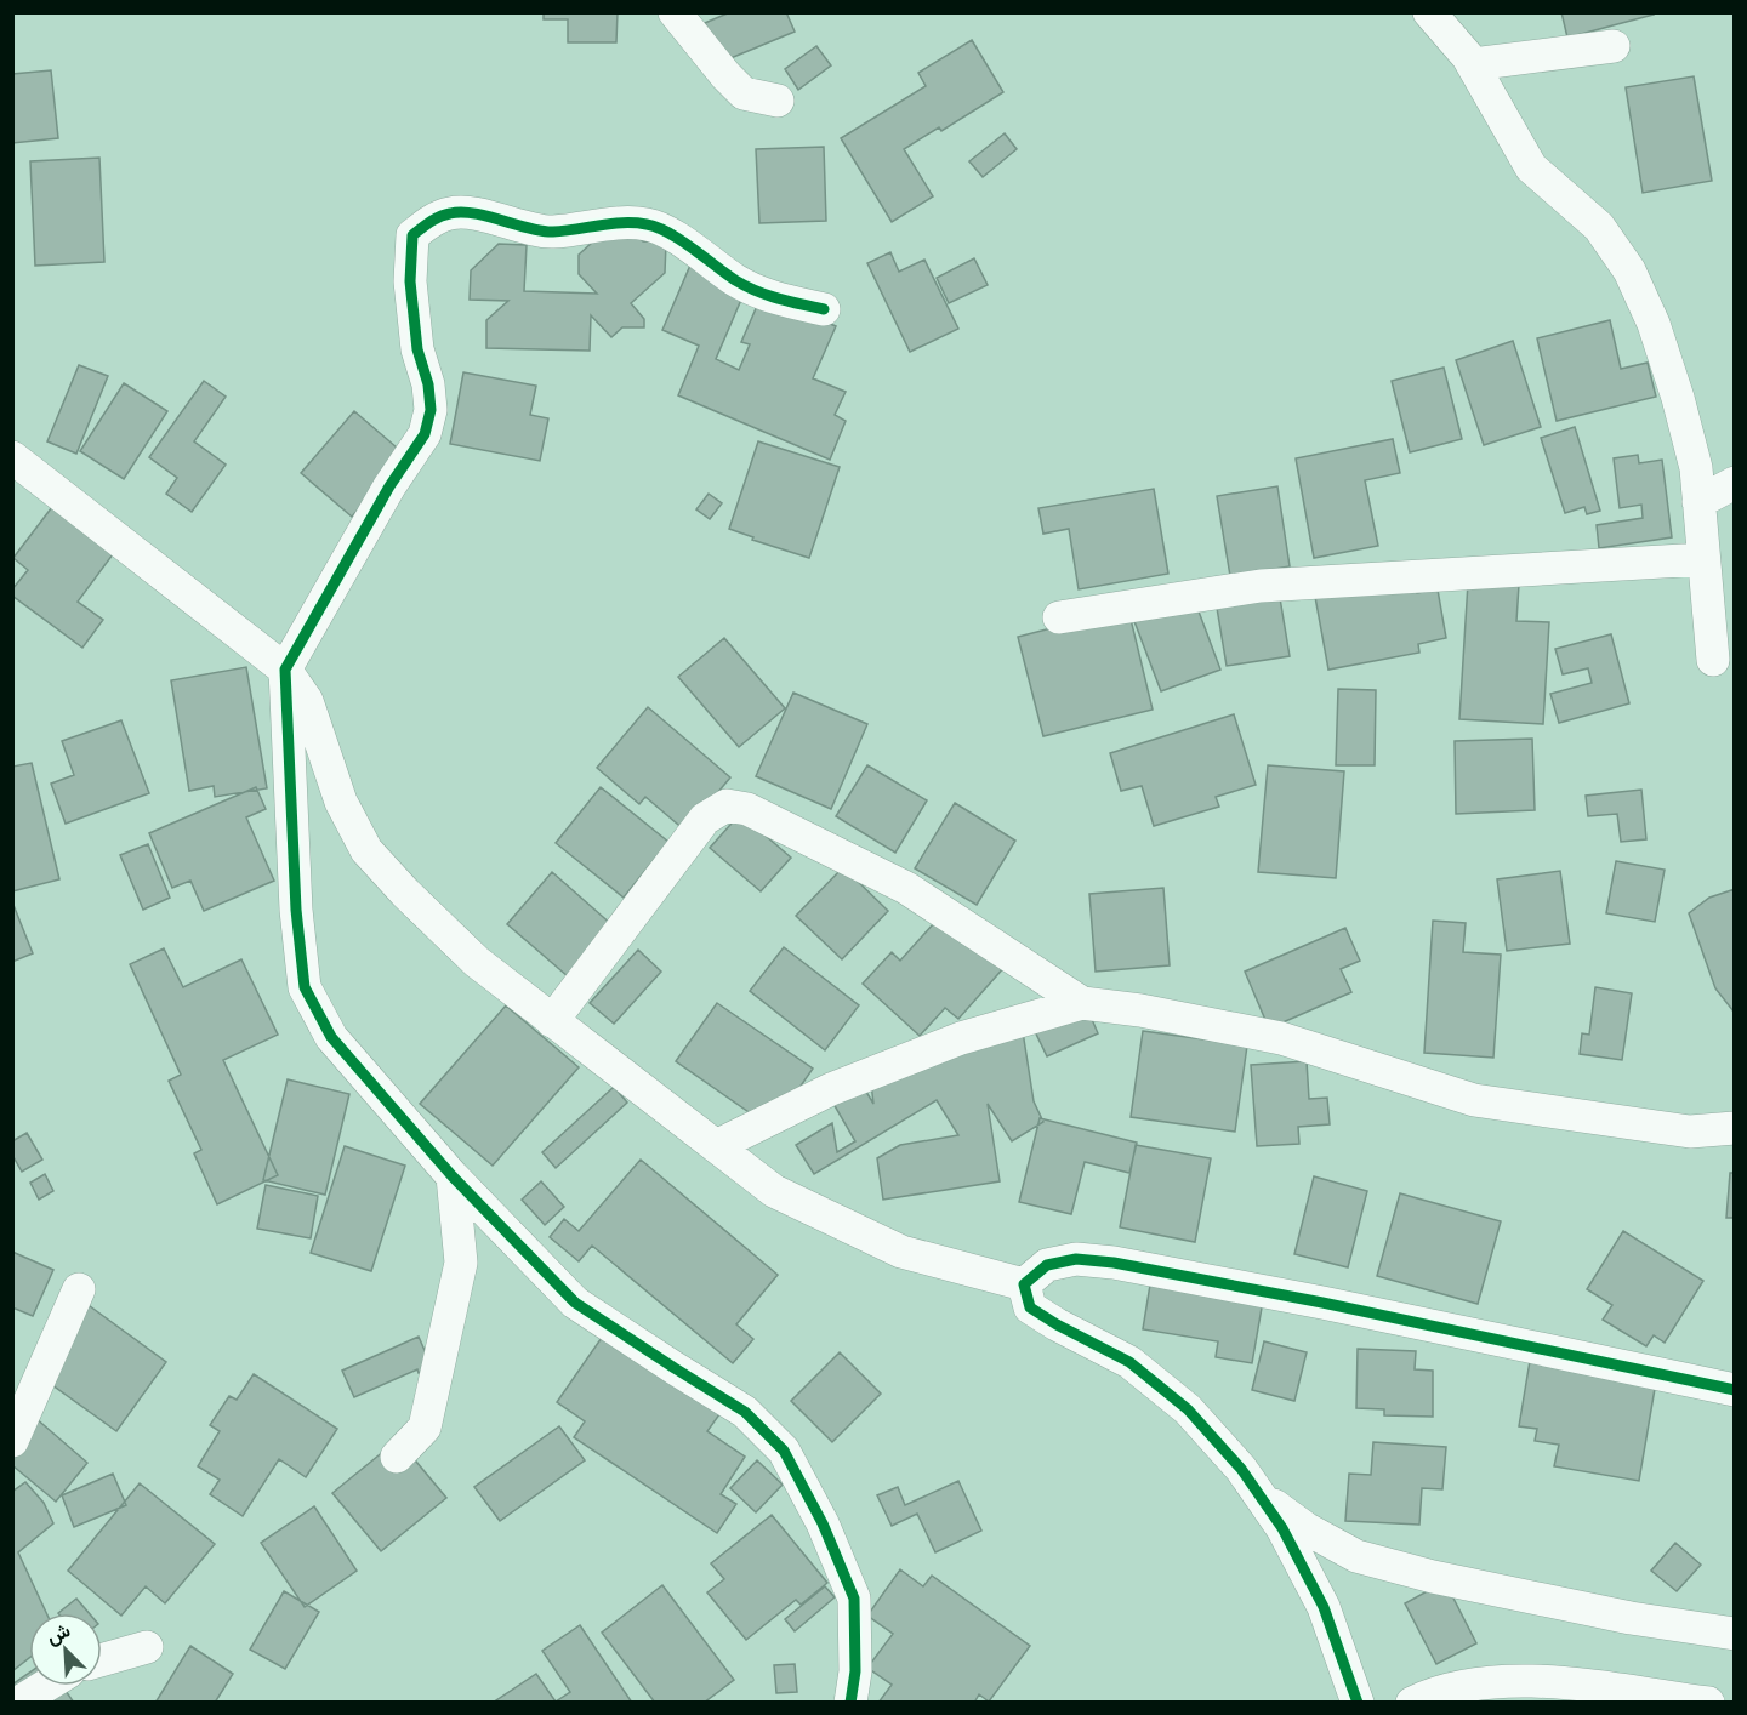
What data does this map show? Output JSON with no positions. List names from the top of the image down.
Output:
{
  "north": "top left"
}
